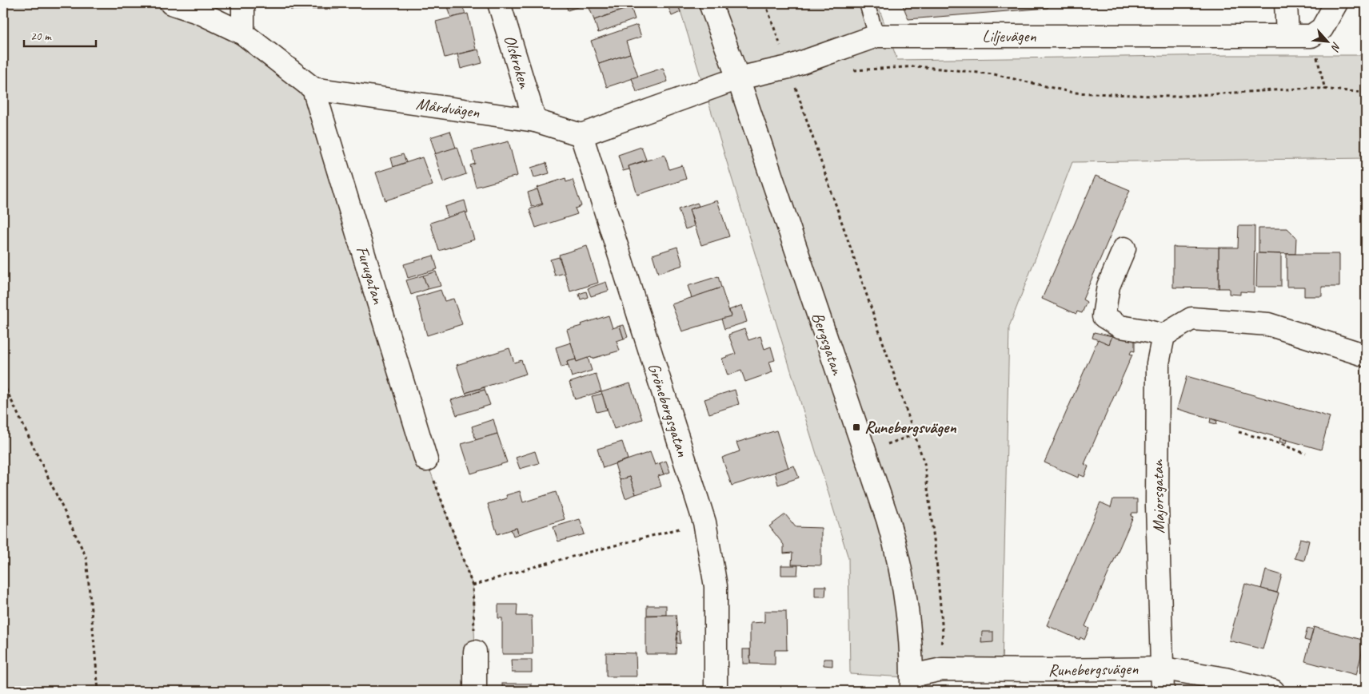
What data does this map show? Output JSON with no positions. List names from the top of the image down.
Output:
{
  "streets": {
    "street": [
      "Liljevägen",
      "Olskroken",
      "Mårdvägen",
      "Furugatan",
      "Bergsgatan",
      "Gröneborgsgatan",
      "Majorsgatan",
      "Runebergsvägen"
    ]
  },
  "crossings": [
    ["Liljevägen", "Bergsgatan"],
    ["Olskroken", "Mårdvägen"],
    ["Mårdvägen", "Furugatan"],
    ["Mårdvägen", "Gröneborgsgatan"],
    ["Bergsgatan", "Runebergsvägen"],
    ["Majorsgatan", "Runebergsvägen"]
  ],
  "places": {
    "transit": ["Runebergsvägen"]
  },
  "scale_bar": "20 m",
  "north": "bottom right"
}
